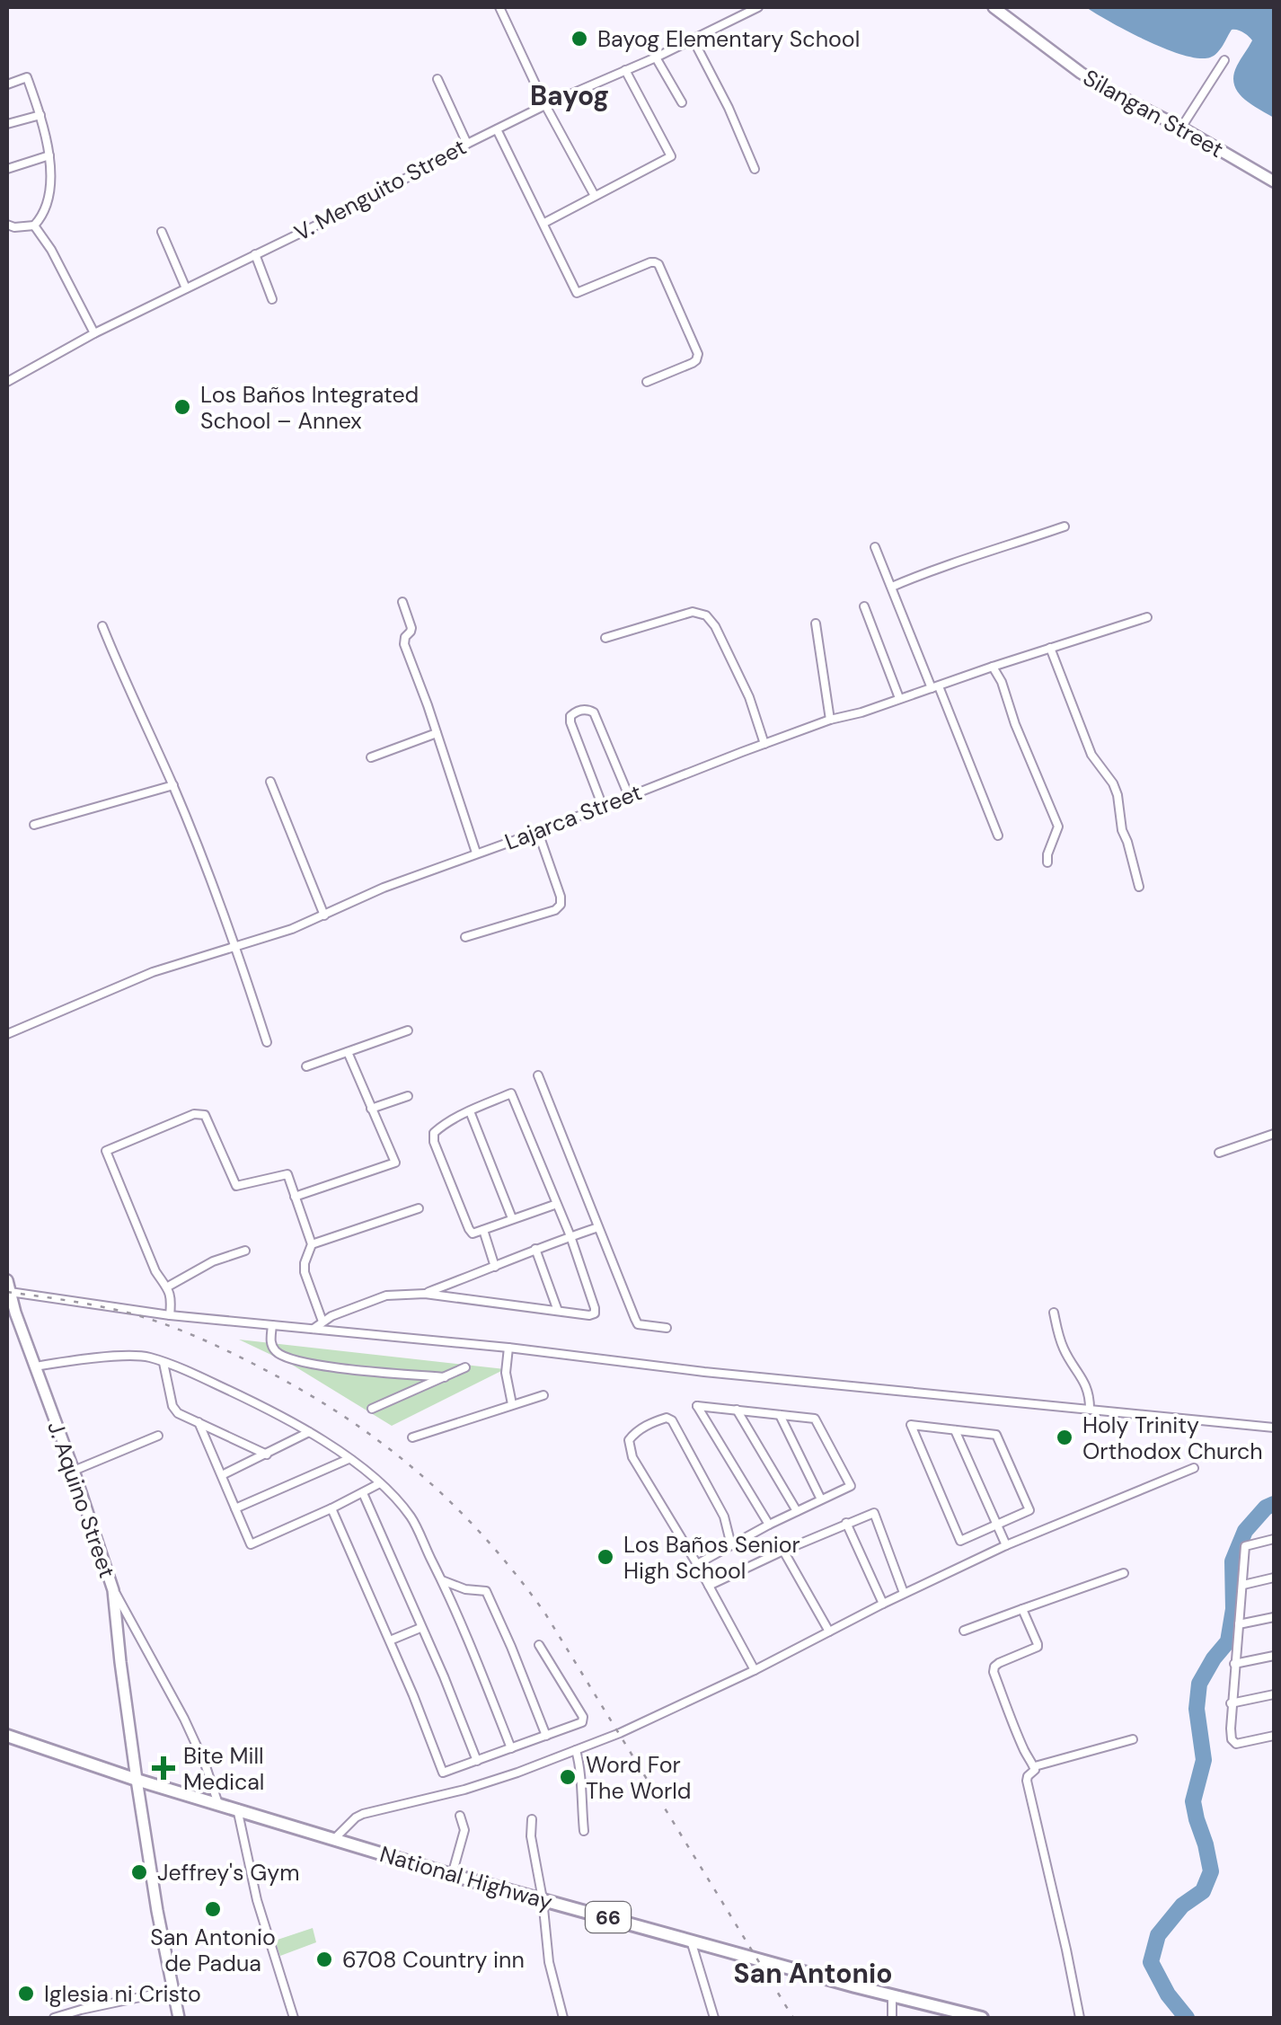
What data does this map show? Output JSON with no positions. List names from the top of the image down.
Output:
{
  "streets": {
    "main road": ["National Highway", "66"],
    "street": [
      "Silangan Street",
      "V. Menguito Street",
      "Lajarca Street",
      "J. Aquino Street"
    ]
  },
  "crossings": [
    ["J. Aquino Street", "National Highway"]
  ],
  "districts": ["Bayog", "San Antonio"],
  "places": {
    "other": [
      "Bayog Elementary School",
      "Los Baños Integrated School – Annex",
      "Holy Trinity Orthodox Church",
      "Los Baños Senior High School",
      "Word For The World",
      "Jeffrey's Gym",
      "San Antonio de Padua",
      "6708 Country inn",
      "Iglesia ni Cristo"
    ],
    "health": ["Bite Mill Medical"]
  }
}
